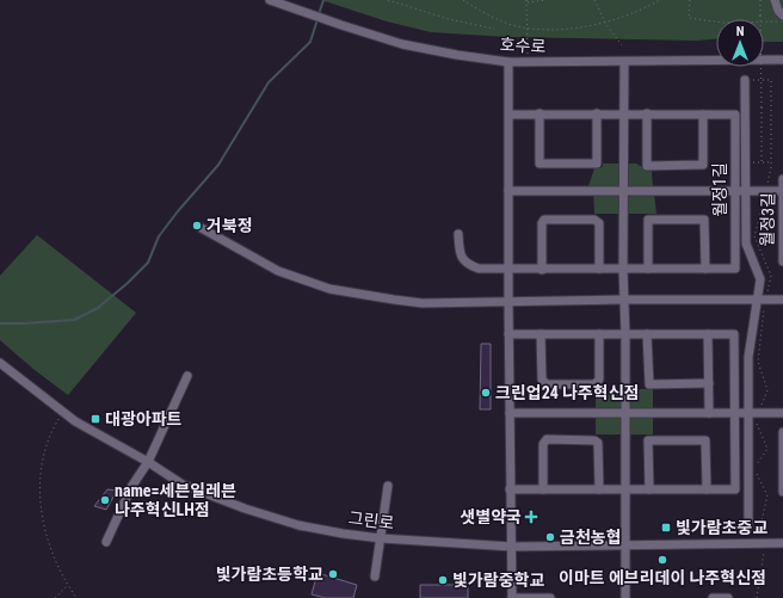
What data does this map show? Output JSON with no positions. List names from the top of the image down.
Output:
{
  "streets": {
    "street": [
      "호수로",
      "월정1길",
      "월정3길",
      "그린로"
    ]
  },
  "places": {
    "other": [
      "거북정",
      "크린업24 나주혁신점",
      "name=세븐일레븐 나주혁신LH점",
      "금천농협",
      "이마트 에브리데이 나주혁신점",
      "빛가람초등학교",
      "빛가람중학교"
    ],
    "transit": ["대광아파트", "빛가람초중교"],
    "health": ["샛별약국"]
  },
  "north": "top"
}
